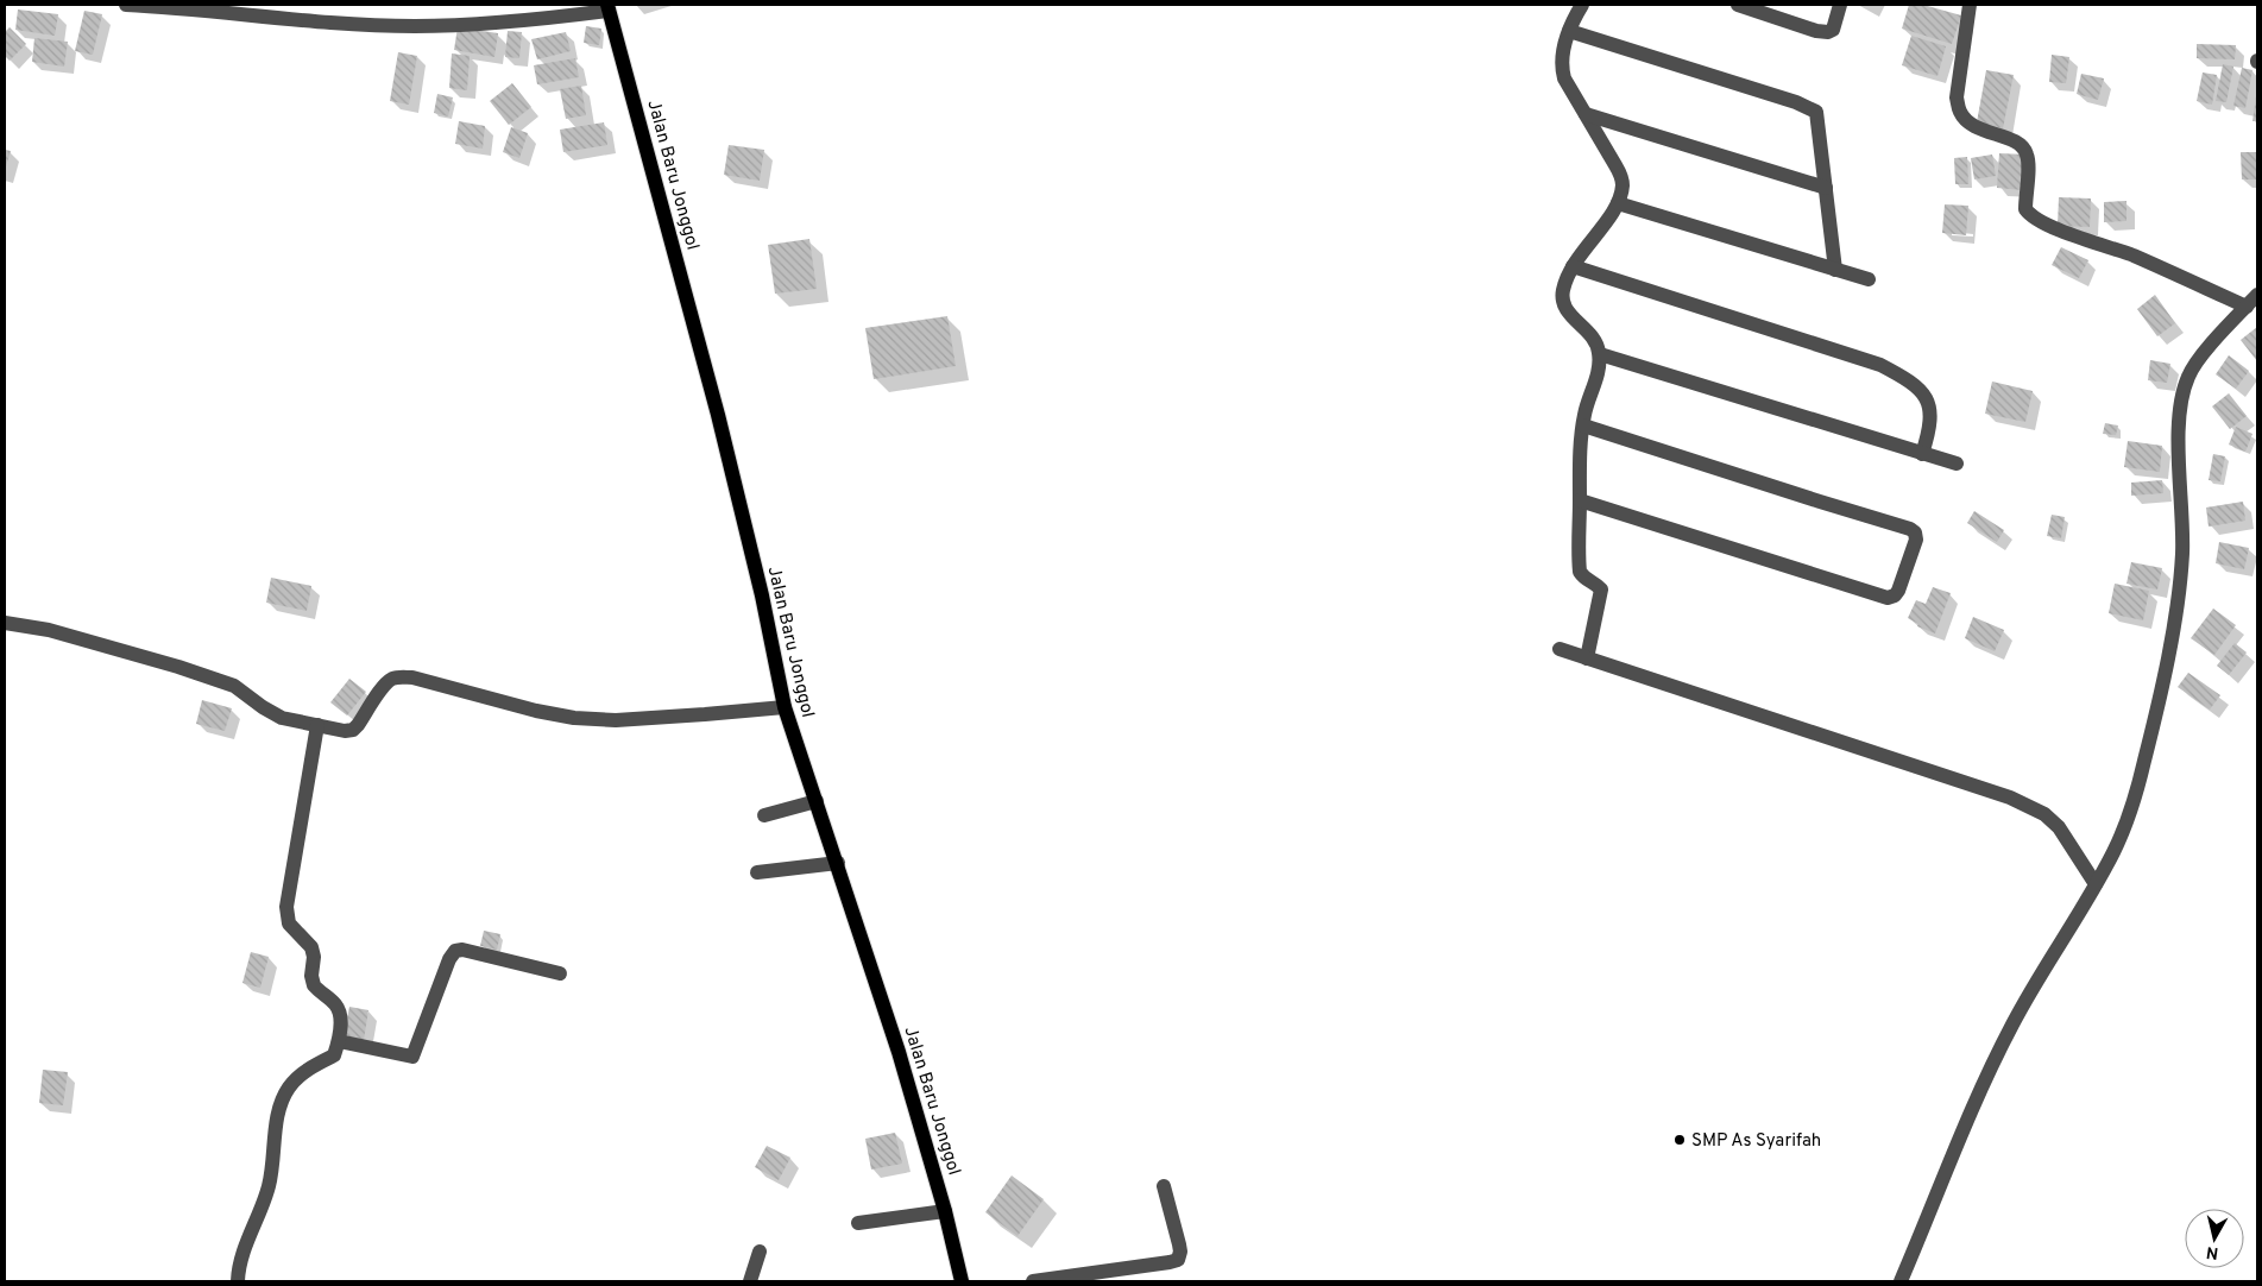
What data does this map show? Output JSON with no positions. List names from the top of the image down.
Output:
{
  "streets": {
    "main road": ["Jalan Baru Jonggol"]
  },
  "places": ["SMP As Syarifah"],
  "north": "bottom"
}
